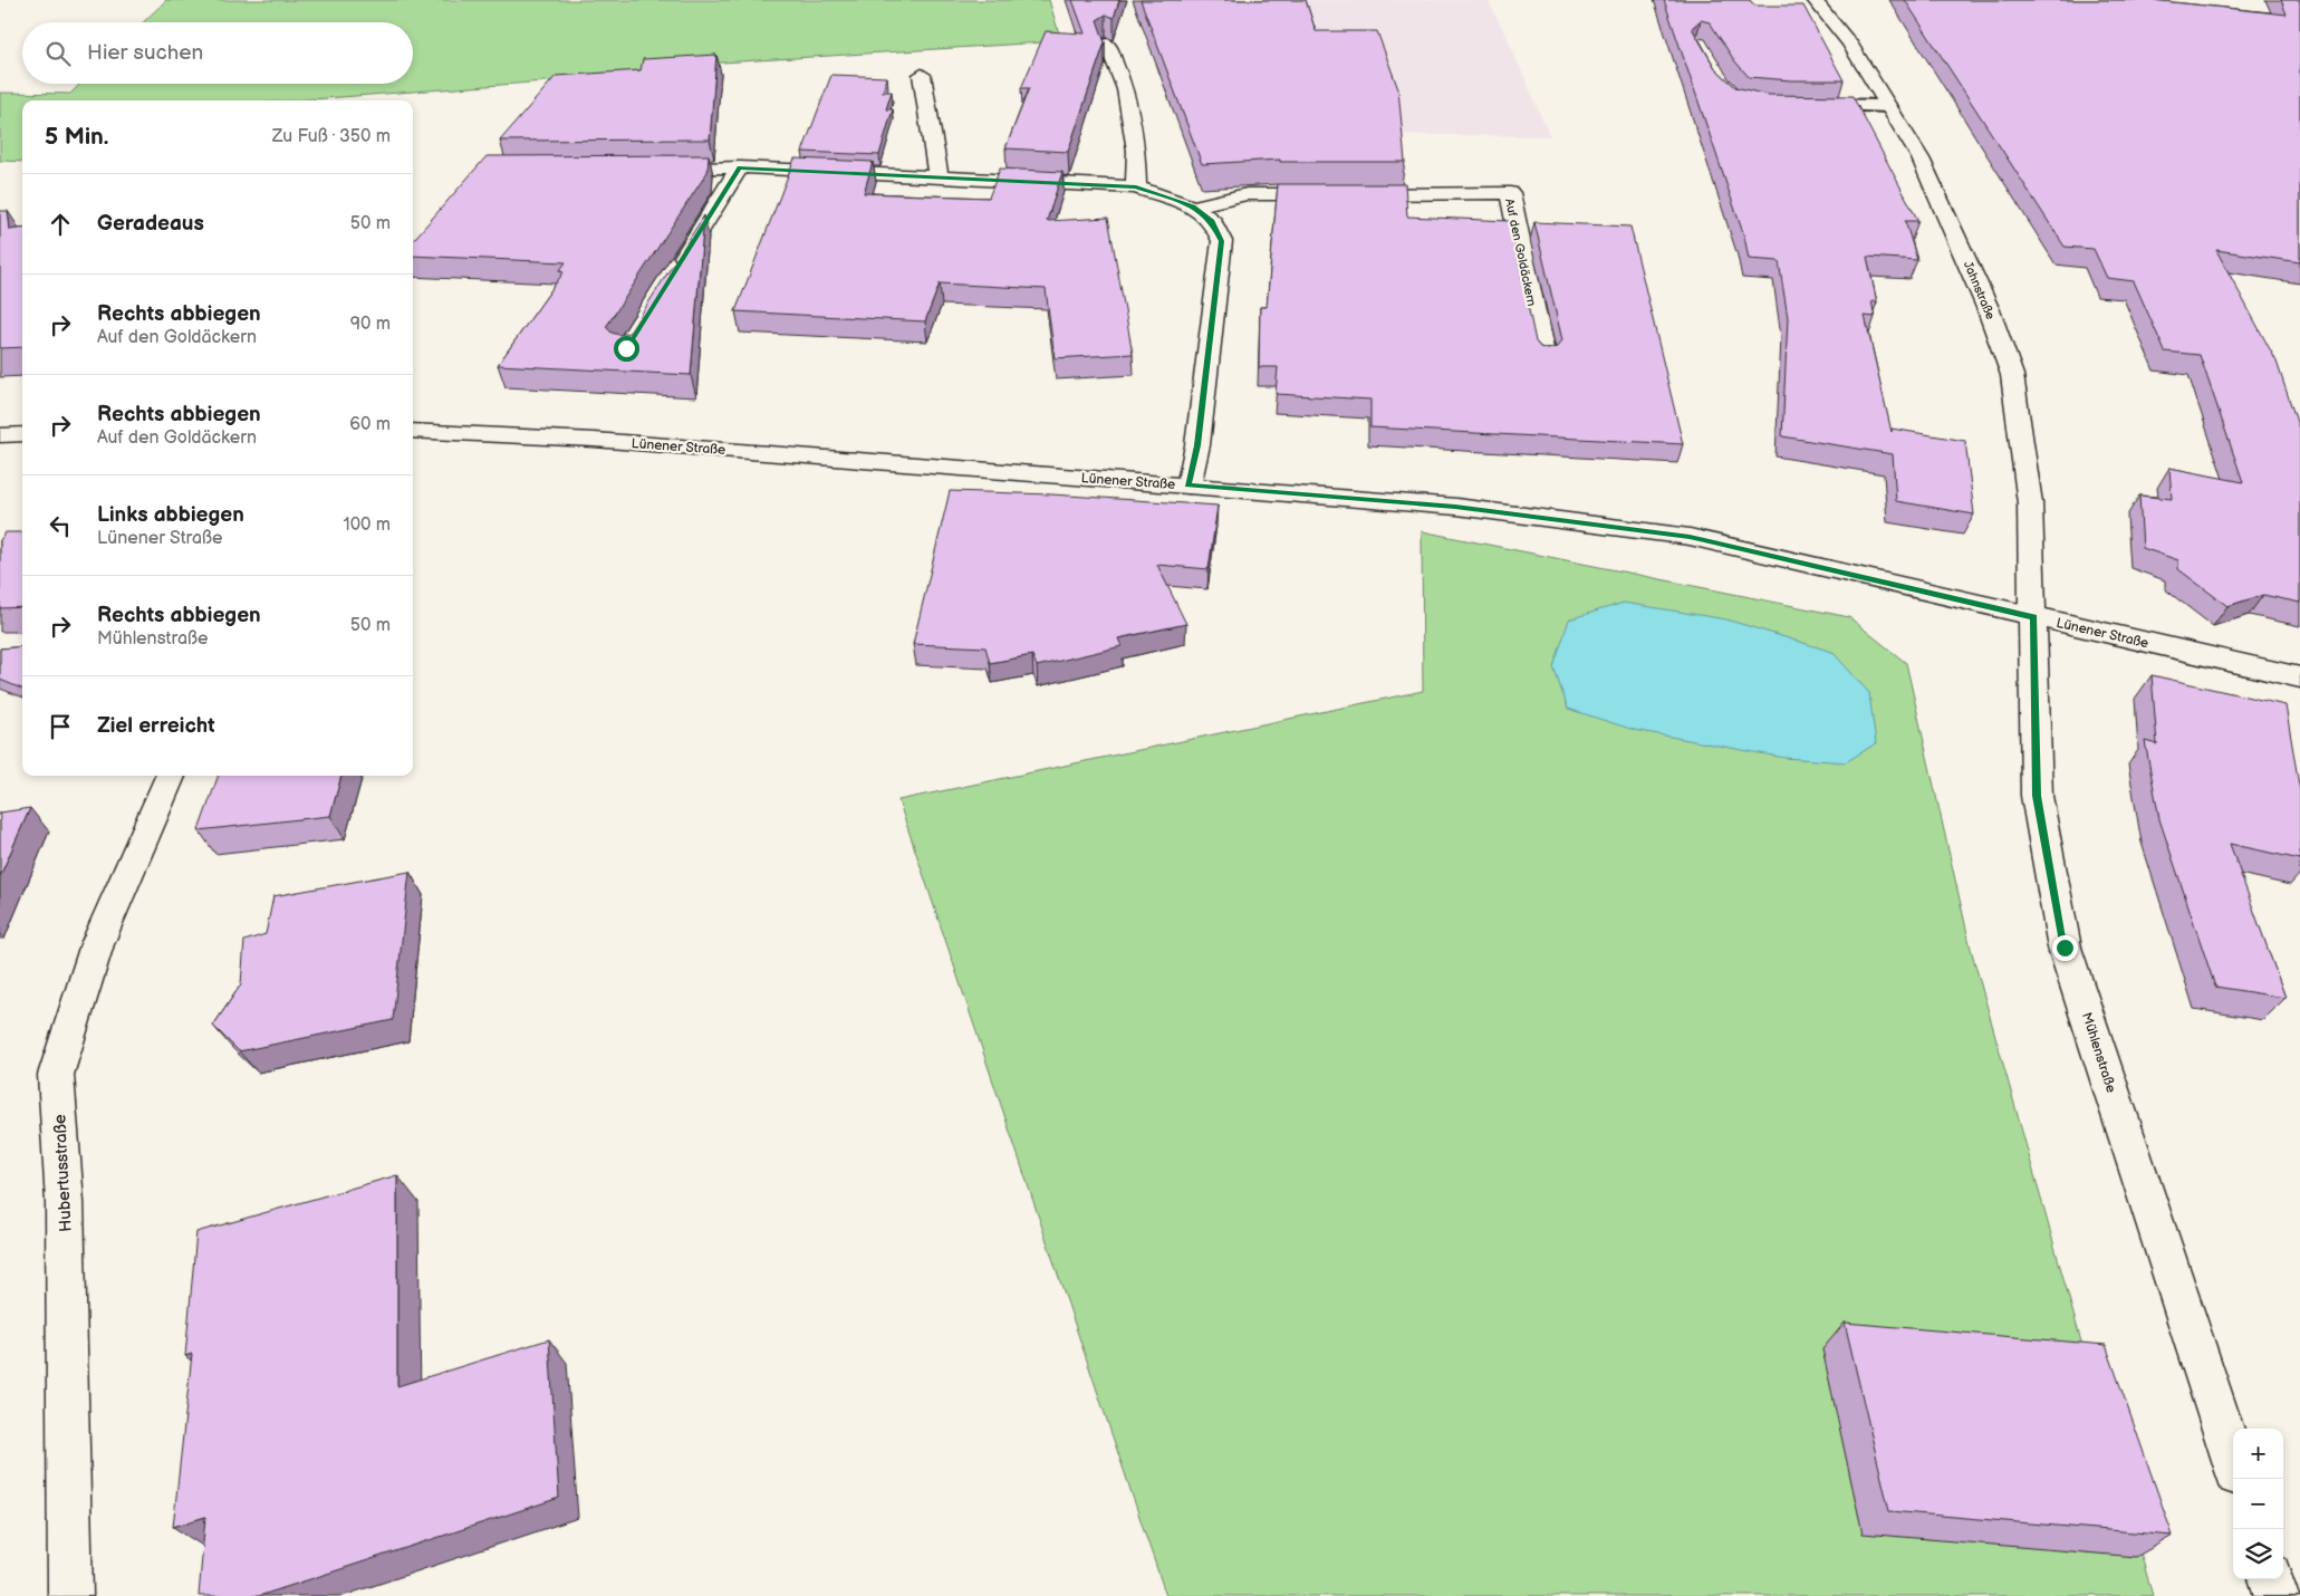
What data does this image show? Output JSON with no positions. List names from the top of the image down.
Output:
{
  "streets": {
    "main road": [
      "Auf den Goldäckern",
      "Jahnstraße",
      "Lünener Straße",
      "Mühlenstraße",
      "Hubertusstraße"
    ]
  },
  "crossings": [
    ["Jahnstraße", "Lünener Straße"],
    ["Jahnstraße", "Mühlenstraße"],
    ["Lünener Straße", "Mühlenstraße"]
  ],
  "page": {
    "search": "Hier suchen",
    "heading": ["5 Min.", "Zu Fuß · 350 m"],
    "list": [
      ["Geradeaus", "50 m"],
      ["Rechts abbiegen", "Auf den Goldäckern", "90 m"],
      ["Rechts abbiegen", "Auf den Goldäckern", "60 m"],
      ["Links abbiegen", "Lünener Straße", "100 m"],
      ["Rechts abbiegen", "Mühlenstraße", "50 m"],
      "Ziel erreicht"
    ],
    "map_buttons": ["+", "−"]
  }
}
